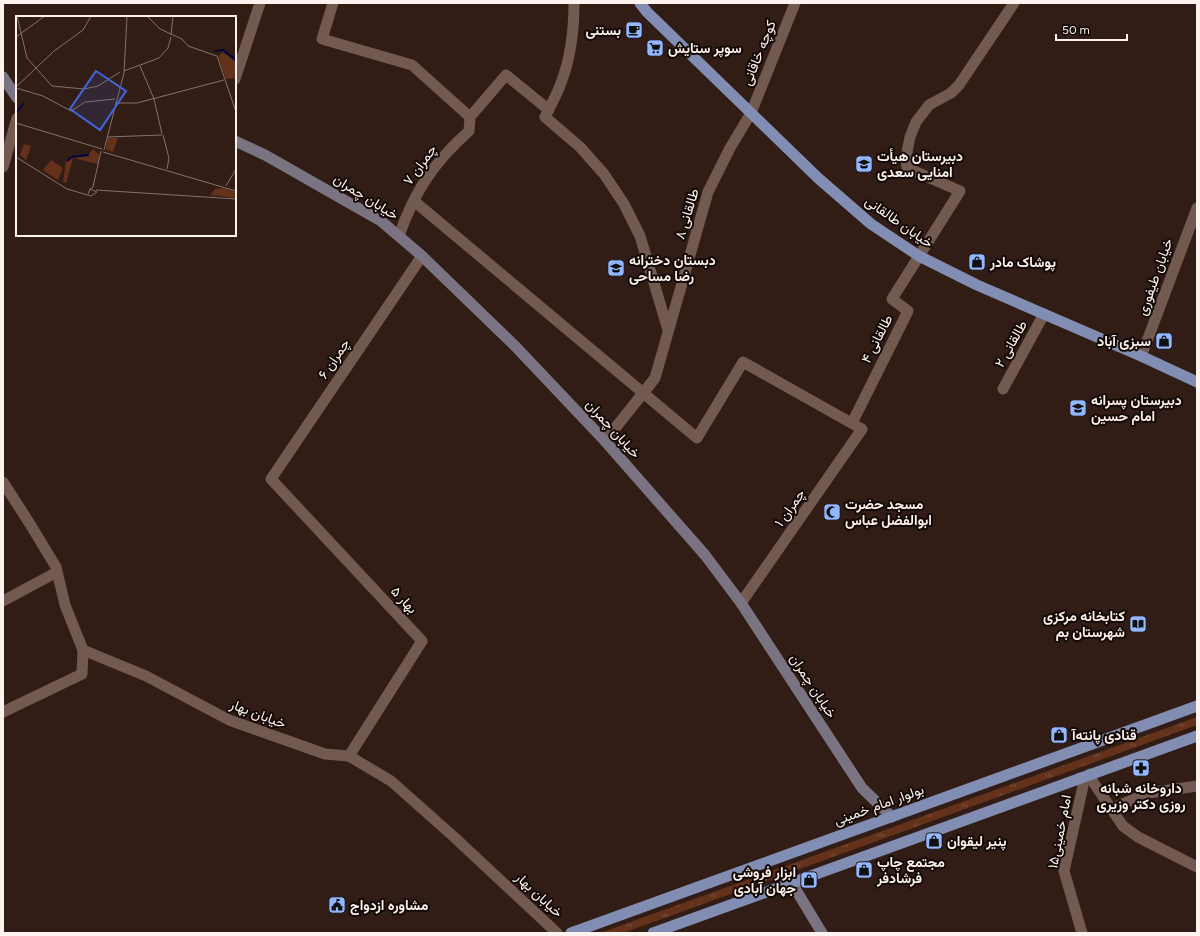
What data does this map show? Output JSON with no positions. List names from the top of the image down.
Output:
{
  "streets": {
    "main road": ["خیابان چمران", "خیابان طالقانی", "بولوار امام خمینی"],
    "street": [
      "کوچه خاقانی",
      "چمران ۷",
      "طالقانی ۸",
      "خیابان طیفوری",
      "طالقانی ۴",
      "طالقانی ۲",
      "چمران ۶",
      "چمران ۱",
      "بهار ۵",
      "خیابان بهار",
      "امام خمینی۱۵ ‍"
    ]
  },
  "crossings": [
    ["کوچه خاقانی", "طالقانی ۸"],
    ["کوچه خاقانی", "خیابان طالقانی"],
    ["چمران ۷", "خیابان چمران"],
    ["خیابان چمران", "طالقانی ۸"],
    ["خیابان چمران", "چمران ۶"],
    ["خیابان چمران", "چمران ۱"],
    ["خیابان چمران", "بولوار امام خمینی"],
    ["طالقانی ۸", "خیابان طالقانی"],
    ["خیابان طالقانی", "خیابان طیفوری"],
    ["خیابان طالقانی", "طالقانی ۴"],
    ["خیابان طالقانی", "طالقانی ۲"],
    ["طالقانی ۴", "چمران ۱"],
    ["چمران ۶", "بهار ۵"],
    ["بهار ۵", "خیابان بهار"]
  ],
  "places": {
    "cafe": ["بستنی"],
    "supermarket": ["سوپر ستایش"],
    "school or university": ["دبیرستان هیأت امنایی سعدی", "دبستان دخترانه رضا مساحی", "دبیرستان پسرانه امام حسین"],
    "shop": [
      "پوشاک مادر",
      "سبزی آباد",
      "قنادی پانته‌آ",
      "پنیر لیقوان",
      "مجتمع چاپ فرشادفر",
      "ابزار فروشی جهان آبادی"
    ],
    "mosque": ["مسجد حضرت ابوالفضل عباس"],
    "library": ["کتابخانه مرکزی شهرستان بم"],
    "pharmacy": ["داروخانه شبانه روزی دکتر وزیری"],
    "public building": ["مشاوره ازدواج"]
  },
  "scale_bar": "50 m"
}
